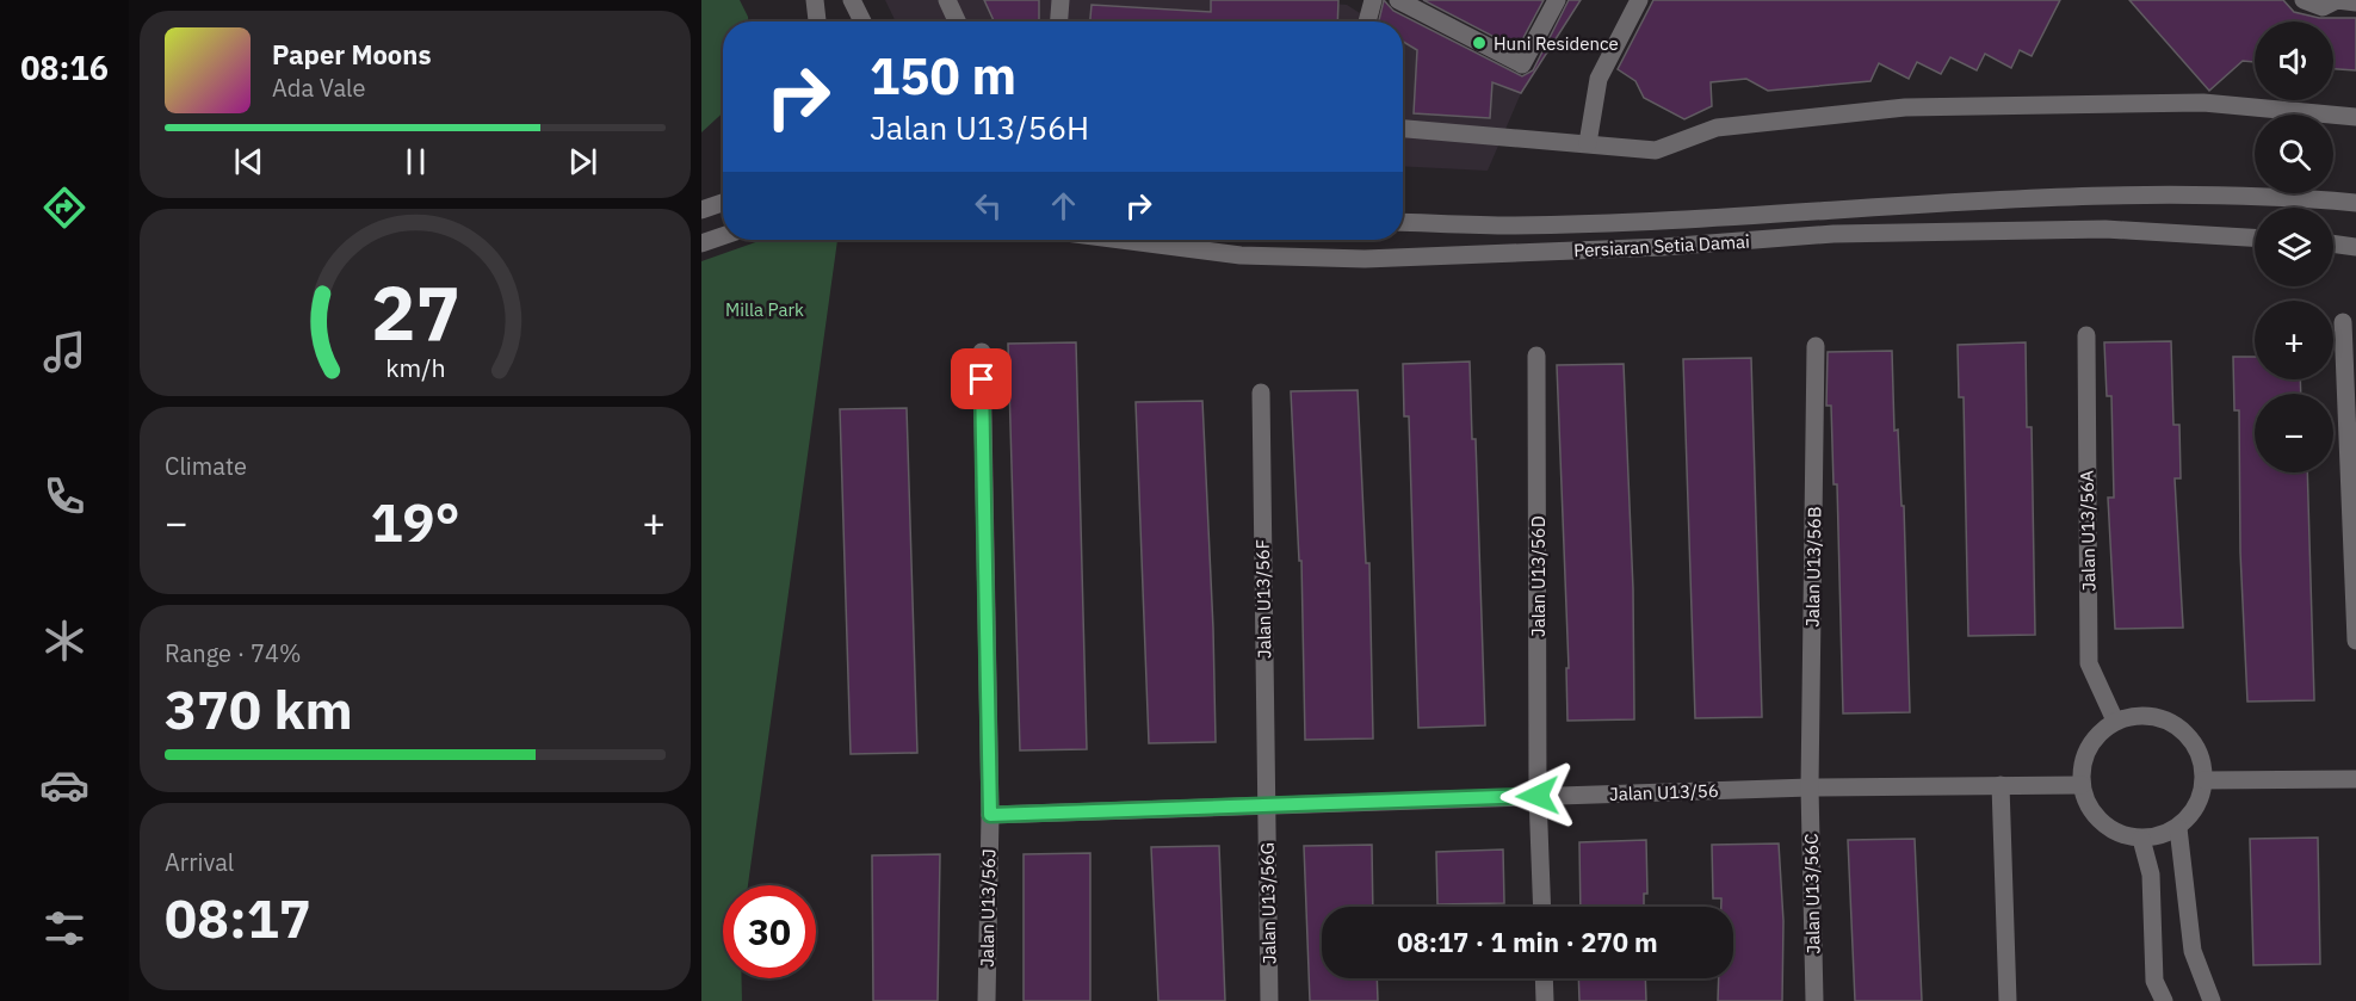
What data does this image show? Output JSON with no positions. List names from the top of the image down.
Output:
{
  "streets": {
    "street": [
      "Persiaran Setia Damai",
      "Jalan U13/56A",
      "Jalan U13/56B",
      "Jalan U13/56D",
      "Jalan U13/56F",
      "Jalan U13/56",
      "Jalan U13/56C",
      "Jalan U13/56G",
      "Jalan U13/56J"
    ]
  },
  "crossings": [
    ["Jalan U13/56A", "Jalan U13/56"],
    ["Jalan U13/56B", "Jalan U13/56"],
    ["Jalan U13/56B", "Jalan U13/56C"],
    ["Jalan U13/56D", "Jalan U13/56"],
    ["Jalan U13/56F", "Jalan U13/56"],
    ["Jalan U13/56F", "Jalan U13/56G"],
    ["Jalan U13/56", "Jalan U13/56C"],
    ["Jalan U13/56", "Jalan U13/56G"],
    ["Jalan U13/56", "Jalan U13/56J"]
  ],
  "parks": ["Milla Park"],
  "places": ["Huni Residence"],
  "page": {
    "tabs": "08:16",
    "map_buttons": ["+", "−"],
    "turn": ["150 m", "Jalan U13/56H"],
    "song": ["Paper Moons", "Ada Vale"],
    "tile": [
      "Climate",
      ["Range · 74%", "370 km"],
      ["Arrival", "08:17"]
    ],
    "heat": ["−", "19°", "+"],
    "limit": "30",
    "trip": "08:17 · 1 min · 270 m",
    "gauge": ["27", "km/h"]
  }
}
